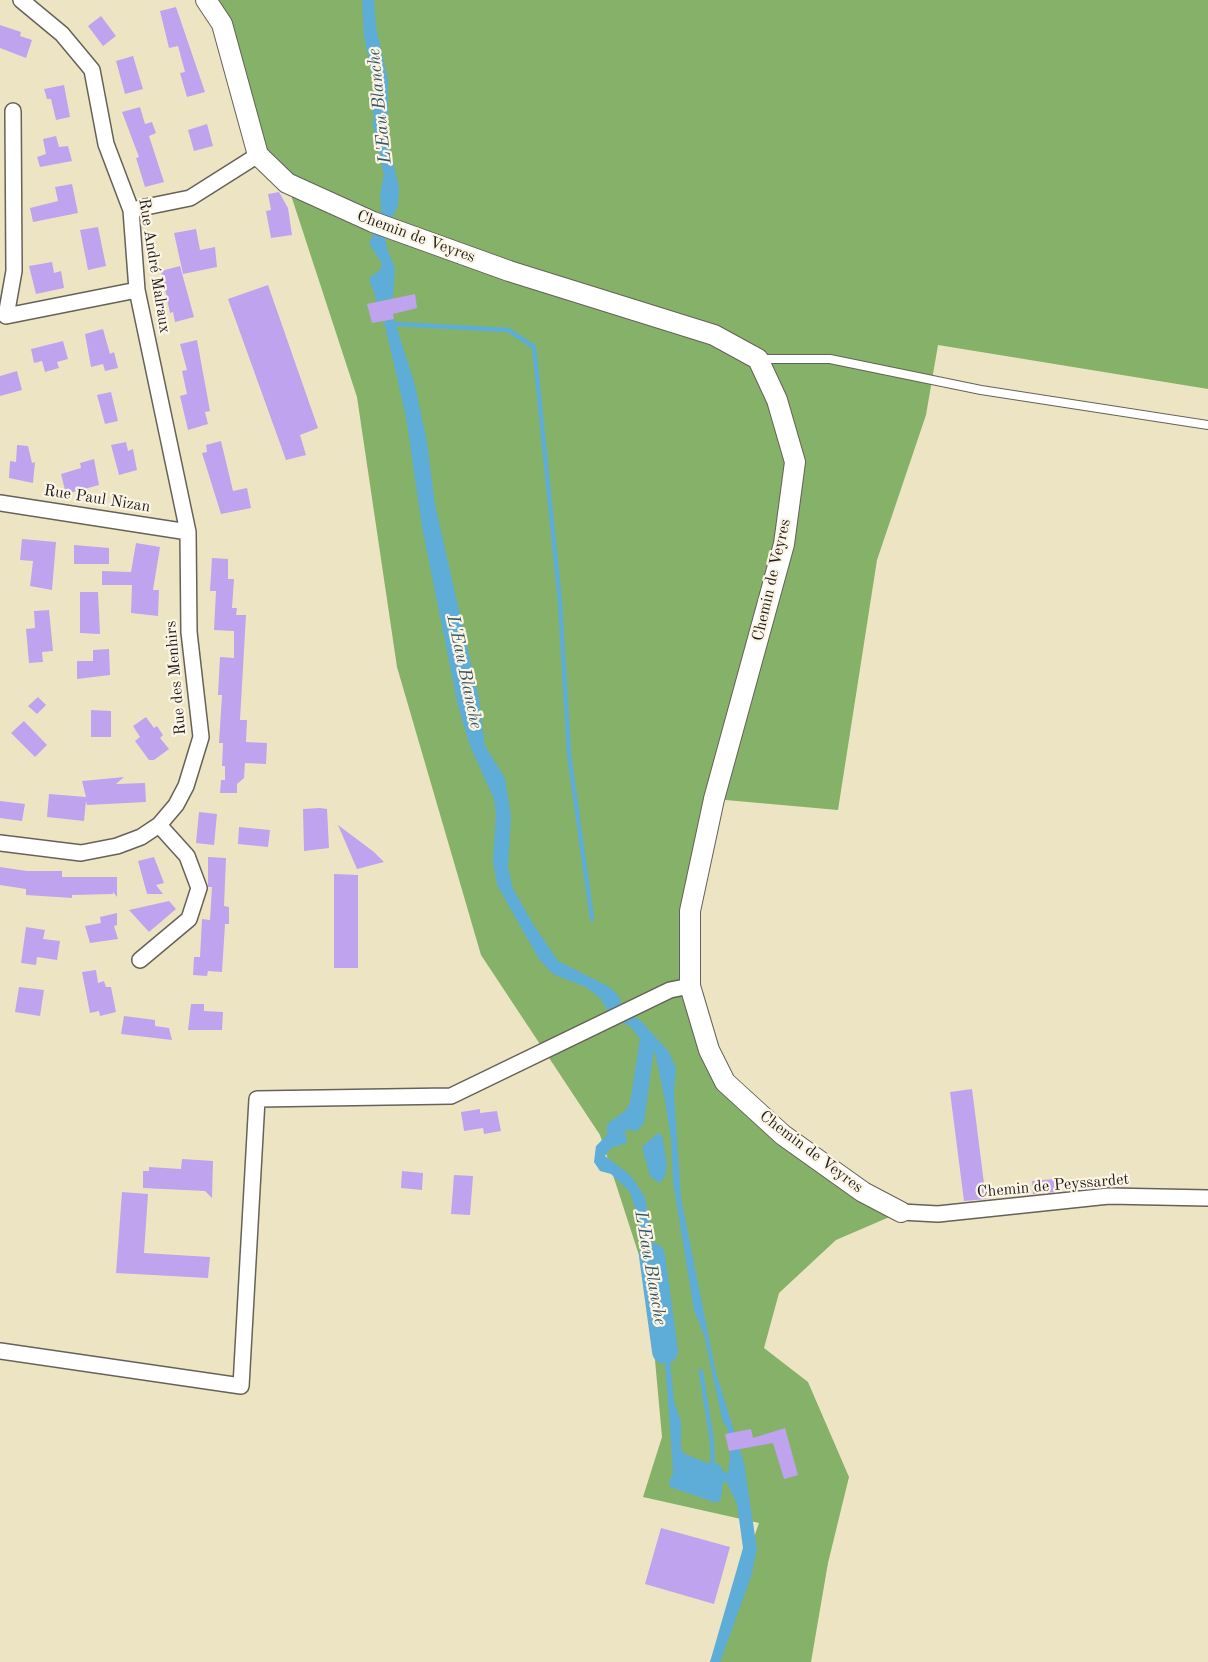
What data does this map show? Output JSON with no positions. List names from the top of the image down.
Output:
{
  "streets": {
    "street": [
      "Chemin de Veyres",
      "Rue André Malraux",
      "Rue Paul Nizan",
      "Rue des Menhirs",
      "Chemin de Peyssardet"
    ]
  },
  "crossings": [
    ["Chemin de Veyres", "Chemin de Peyssardet"],
    ["Rue André Malraux", "Rue Paul Nizan"],
    ["Rue André Malraux", "Rue des Menhirs"],
    ["Rue Paul Nizan", "Rue des Menhirs"]
  ],
  "water": ["L'Eau Blanche"]
}
